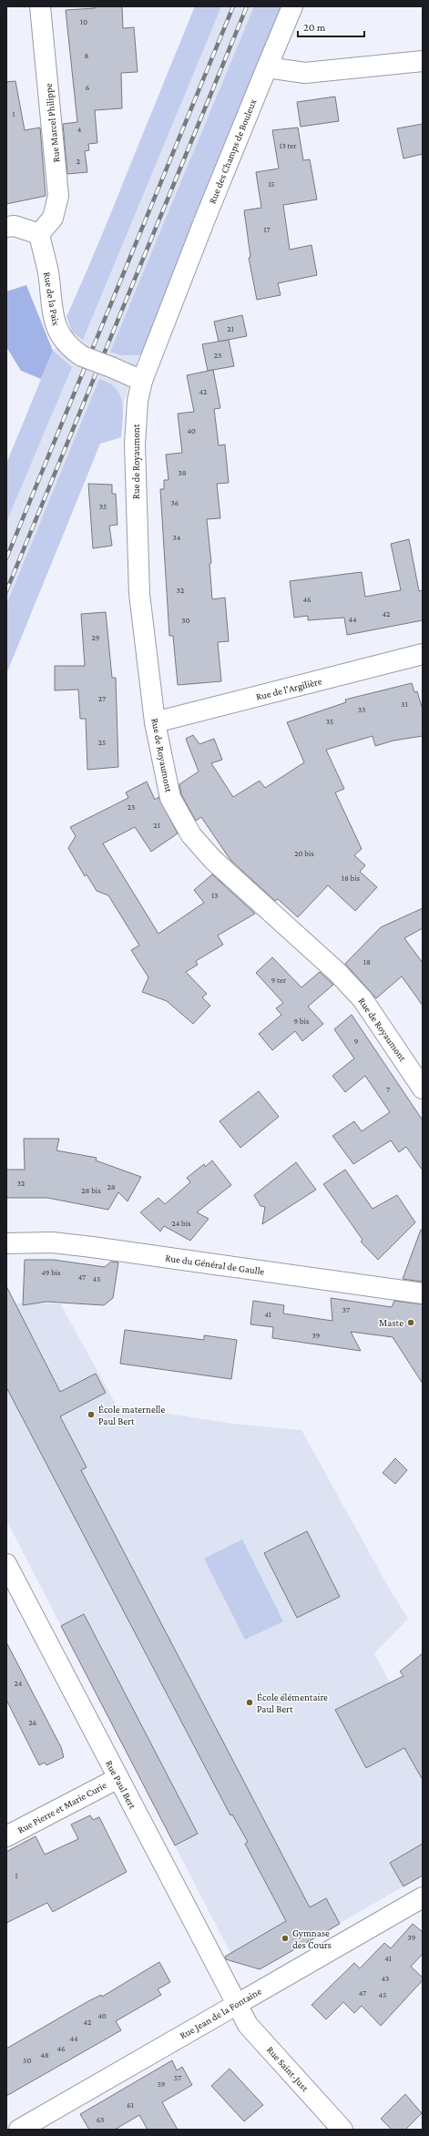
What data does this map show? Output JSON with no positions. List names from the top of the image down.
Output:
{
  "streets": {
    "street": [
      "Rue Marcel Philippe",
      "Rue des Champs de Bouleux",
      "Rue de la Paix",
      "Rue de Royaumont",
      "Rue de l'Argilière",
      "Rue du Général de Gaulle",
      "Rue Paul Bert",
      "Rue Pierre et Marie Curie",
      "Rue Jean de la Fontaine",
      "Rue Saint-Just"
    ]
  },
  "crossings": [
    ["Rue Marcel Philippe", "Rue de la Paix"],
    ["Rue des Champs de Bouleux", "Rue de la Paix"],
    ["Rue des Champs de Bouleux", "Rue de Royaumont"],
    ["Rue de la Paix", "Rue de Royaumont"],
    ["Rue de Royaumont", "Rue de l'Argilière"],
    ["Rue Paul Bert", "Rue Pierre et Marie Curie"],
    ["Rue Paul Bert", "Rue Jean de la Fontaine"],
    ["Rue Paul Bert", "Rue Saint-Just"],
    ["Rue Jean de la Fontaine", "Rue Saint-Just"]
  ],
  "places": [
    "Maste",
    "École maternelle Paul Bert",
    "École élémentaire Paul Bert",
    "Gymnase des Cours"
  ],
  "house_numbers": [
    "10",
    "8",
    "6",
    "1",
    "4",
    "13 ter",
    "2",
    "15",
    "17",
    "21",
    "23",
    "42",
    "40",
    "38",
    "36",
    "35",
    "34",
    "32",
    "46",
    "42",
    "44",
    "30",
    "29",
    "27",
    "31",
    "33",
    "35",
    "25",
    "23",
    "21",
    "20 bis",
    "18 bis",
    "13",
    "18",
    "9 ter",
    "9 bis",
    "9",
    "7",
    "32",
    "28",
    "28 bis",
    "24 bis",
    "49 bis",
    "47",
    "45",
    "37",
    "41",
    "39",
    "24",
    "26",
    "1",
    "39",
    "41",
    "43",
    "47",
    "45",
    "40",
    "42",
    "44",
    "46",
    "48",
    "50",
    "57",
    "59",
    "61",
    "63"
  ],
  "scale_bar": "20 m"
}
